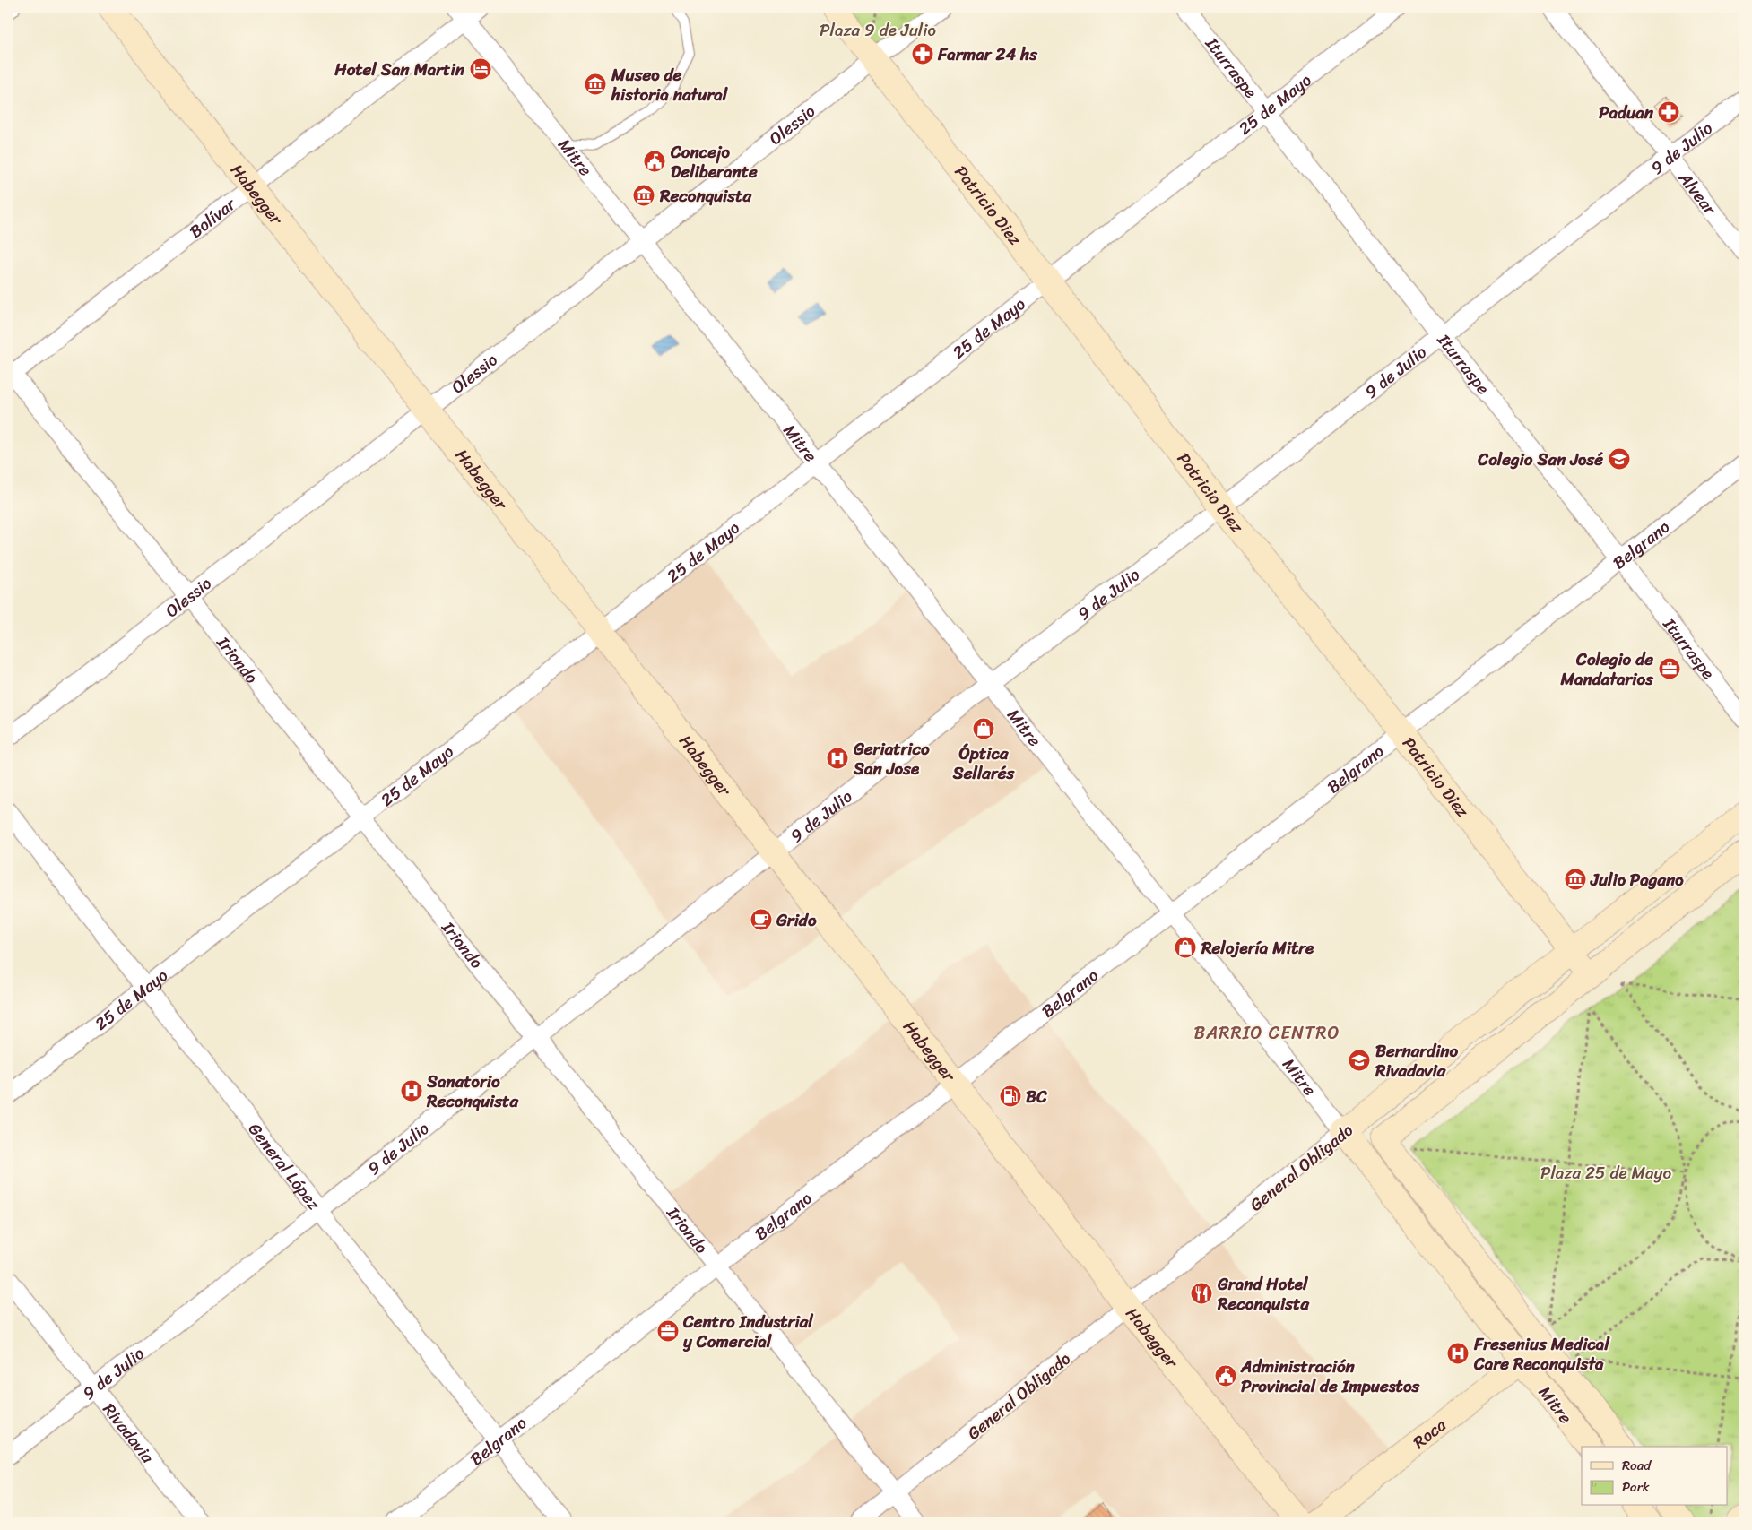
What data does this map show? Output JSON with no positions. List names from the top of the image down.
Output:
{
  "streets": {
    "main road": [
      "Mitre",
      "Habegger",
      "Patricio Diez",
      "General Obligado",
      "Roca"
    ],
    "street": [
      "Iturraspe",
      "25 de Mayo",
      "Olessio",
      "9 de Julio",
      "Alvear",
      "Bolívar",
      "Belgrano",
      "Iriondo",
      "General López",
      "Rivadavia"
    ]
  },
  "crossings": [
    ["Iturraspe", "25 de Mayo"],
    ["Iturraspe", "9 de Julio"],
    ["Iturraspe", "Belgrano"],
    ["25 de Mayo", "Mitre"],
    ["25 de Mayo", "Habegger"],
    ["25 de Mayo", "Patricio Diez"],
    ["25 de Mayo", "Iriondo"],
    ["25 de Mayo", "General López"],
    ["Olessio", "Mitre"],
    ["Olessio", "Habegger"],
    ["Olessio", "Patricio Diez"],
    ["Olessio", "Iriondo"],
    ["9 de Julio", "Mitre"],
    ["9 de Julio", "Habegger"],
    ["9 de Julio", "Alvear"],
    ["9 de Julio", "Patricio Diez"],
    ["9 de Julio", "Iriondo"],
    ["9 de Julio", "General López"],
    ["9 de Julio", "Rivadavia"],
    ["Mitre", "Patricio Diez"],
    ["Mitre", "Bolívar"],
    ["Mitre", "Belgrano"],
    ["Mitre", "General Obligado"],
    ["Mitre", "Roca"],
    ["Habegger", "Bolívar"],
    ["Habegger", "Belgrano"],
    ["Habegger", "General Obligado"],
    ["Patricio Diez", "Belgrano"],
    ["Patricio Diez", "General Obligado"],
    ["Bolívar", "Iriondo"],
    ["Belgrano", "Iriondo"],
    ["Belgrano", "General López"],
    ["Iriondo", "General Obligado"]
  ],
  "districts": ["BARRIO CENTRO"],
  "parks": ["Plaza 9 de Julio", "Plaza 25 de Mayo"],
  "places": {
    "pharmacy": ["Farmar 24 hs", "Paduan"],
    "hotel": ["Hotel San Martin"],
    "museum": ["Museo de historia natural", "Reconquista", "Julio Pagano"],
    "public building": ["Concejo Deliberante", "Administración Provincial de Impuestos"],
    "school or university": ["Colegio San José", "Bernardino Rivadavia"],
    "office": ["Colegio de Mandatarios", "Centro Industrial y Comercial"],
    "shop": ["Óptica Sellarés", "Relojería Mitre"],
    "hospital": ["Geriatrico San Jose", "Sanatorio Reconquista", "Fresenius Medical Care Reconquista"],
    "cafe": ["Grido"],
    "fuel station": ["BC"],
    "restaurant": ["Grand Hotel Reconquista"]
  },
  "legend": ["Road", "Park"]
}
